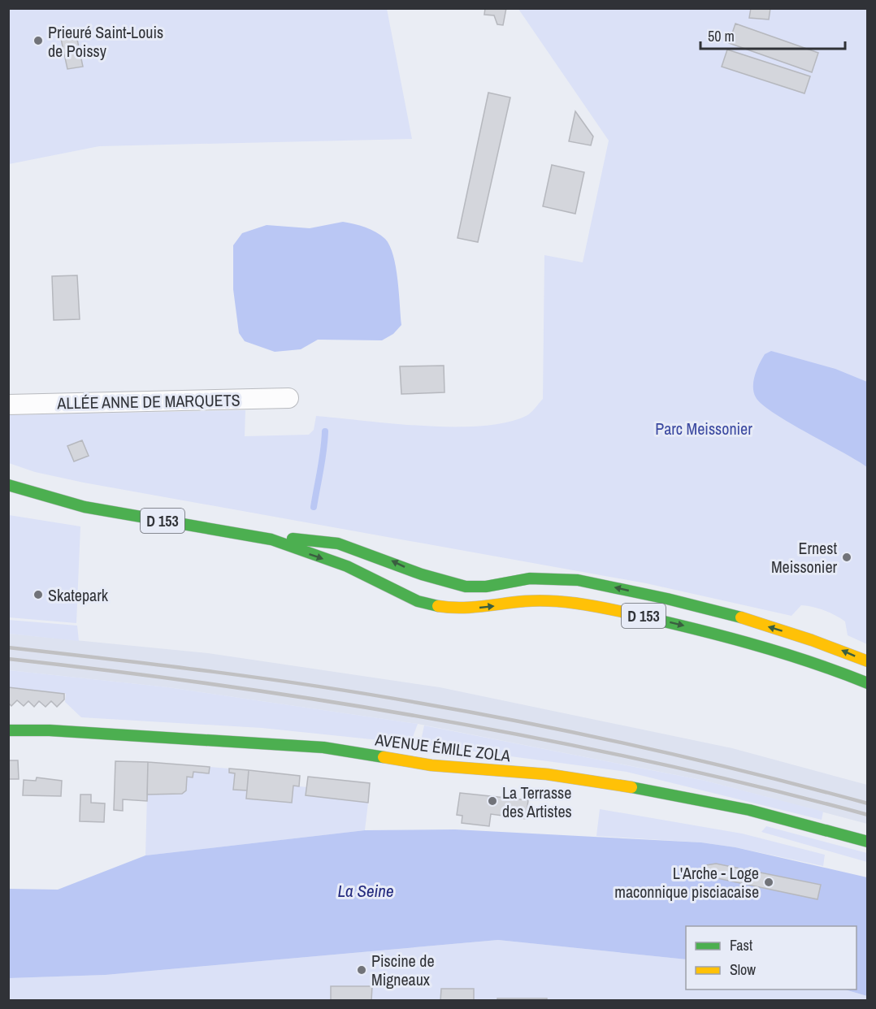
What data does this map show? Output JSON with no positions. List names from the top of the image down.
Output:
{
  "streets": {
    "main road": ["D 153", "AVENUE ÉMILE ZOLA"],
    "street": ["ALLÉE ANNE DE MARQUETS"]
  },
  "water": ["La Seine"],
  "parks": ["Parc Meissonier"],
  "places": [
    "Prieuré Saint-Louis de Poissy",
    "Ernest Meissonier",
    "Skatepark",
    "La Terrasse des Artistes",
    "L'Arche - Loge maconnique pisciacaise",
    "Piscine de Migneaux"
  ],
  "legend": ["Fast", "Slow"],
  "scale_bar": "50 m"
}
